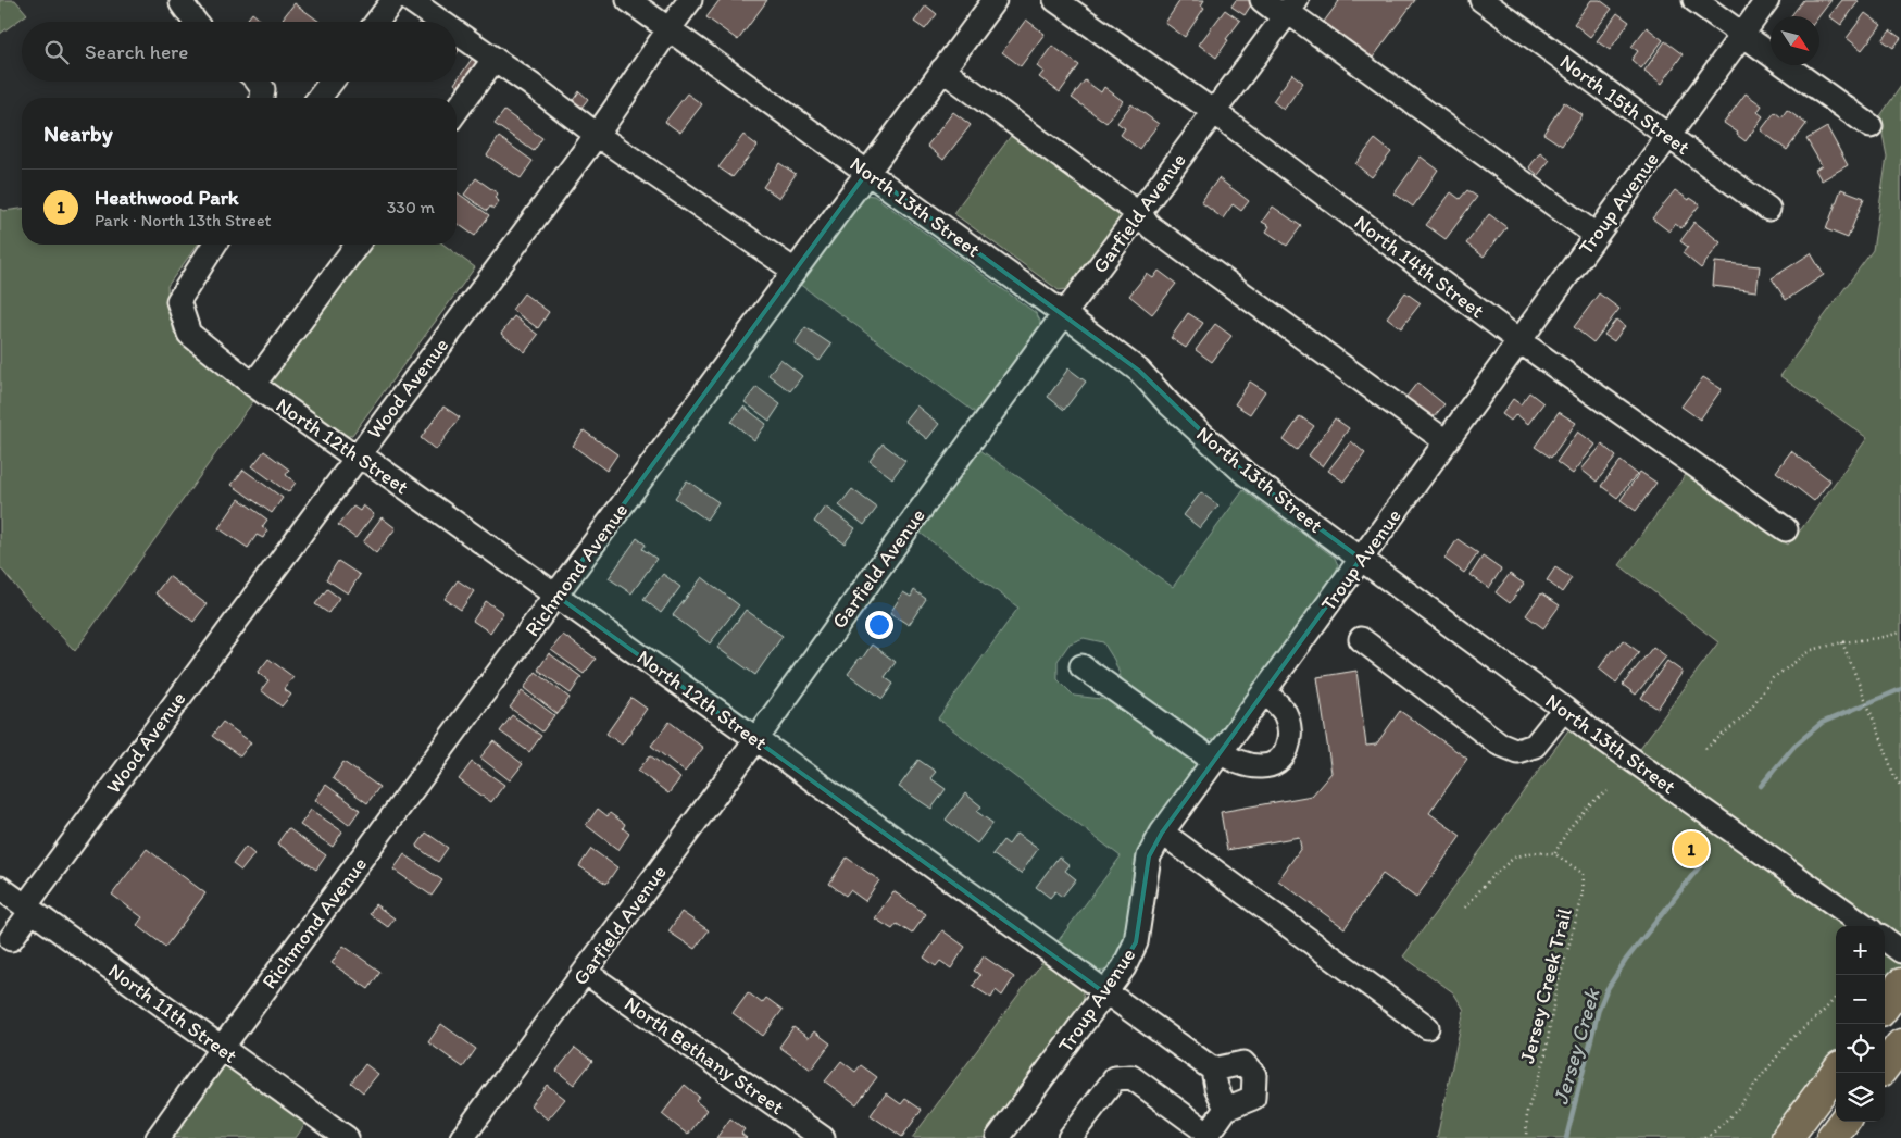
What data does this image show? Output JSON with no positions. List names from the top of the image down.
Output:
{
  "streets": {
    "street": [
      "North 15th Street",
      "Troup Avenue",
      "North 13th Street",
      "Garfield Avenue",
      "North 14th Street",
      "Wood Avenue",
      "North 12th Street",
      "Richmond Avenue",
      "North 11th Street",
      "North Bethany Street"
    ],
    "path": ["Jersey Creek Trail"]
  },
  "crossings": [
    ["North 15th Street", "Troup Avenue"],
    ["Troup Avenue", "North 13th Street"],
    ["Troup Avenue", "North 14th Street"],
    ["Troup Avenue", "North 12th Street"],
    ["North 13th Street", "Garfield Avenue"],
    ["North 13th Street", "Wood Avenue"],
    ["North 13th Street", "Richmond Avenue"],
    ["Garfield Avenue", "North 14th Street"],
    ["Garfield Avenue", "North 12th Street"],
    ["Garfield Avenue", "North Bethany Street"],
    ["Wood Avenue", "North 12th Street"],
    ["Wood Avenue", "North 11th Street"],
    ["North 12th Street", "Richmond Avenue"],
    ["Richmond Avenue", "North 11th Street"]
  ],
  "water": ["Jersey Creek"],
  "north": "bottom right",
  "page": {
    "search": "Search here",
    "heading": "Nearby",
    "list": [
      {
        "mark": "1",
        "name": "Heathwood Park",
        "note": "Park · North 13th Street",
        "value": "330 m"
      }
    ],
    "pins": "1",
    "map_buttons": ["+", "−"]
  }
}
